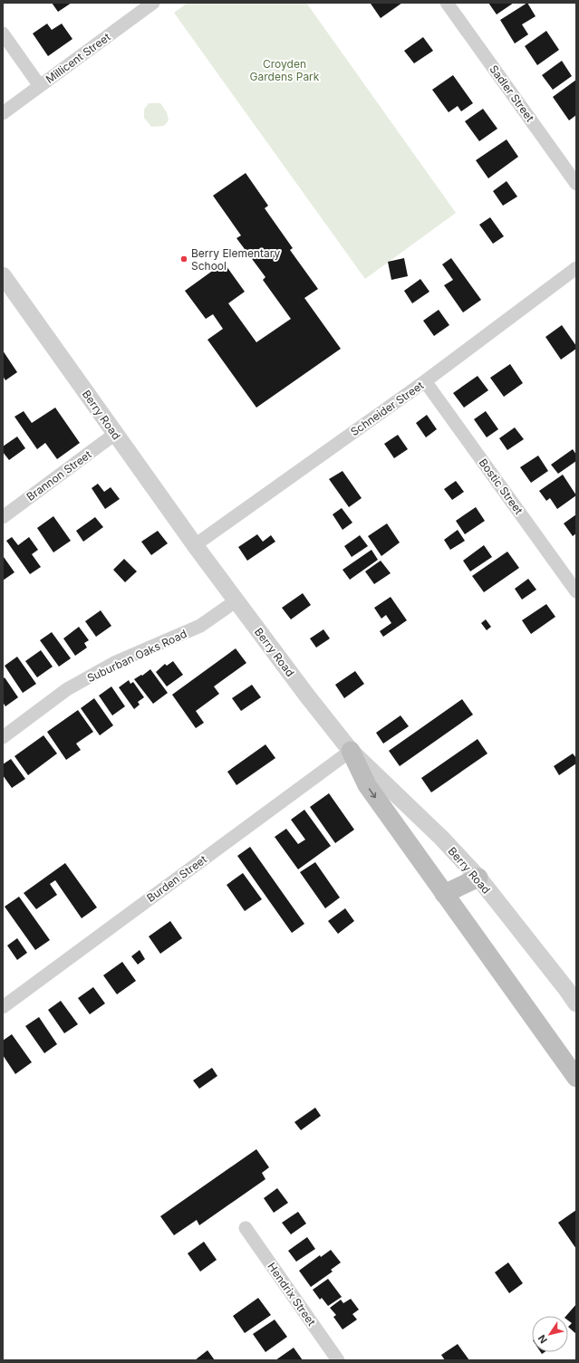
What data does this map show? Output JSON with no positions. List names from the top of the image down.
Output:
{
  "streets": {
    "street": [
      "Millicent Street",
      "Sadler Street",
      "Schneider Street",
      "Berry Road",
      "Brannon Street",
      "Bostic Street",
      "Suburban Oaks Road",
      "Burden Street",
      "Hendrix Street"
    ]
  },
  "crossings": [
    ["Schneider Street", "Berry Road"],
    ["Schneider Street", "Bostic Street"],
    ["Berry Road", "Brannon Street"],
    ["Berry Road", "Suburban Oaks Road"],
    ["Berry Road", "Burden Street"]
  ],
  "parks": ["Croyden Gardens Park"],
  "places": ["Berry Elementary School"],
  "north": "bottom left"
}
